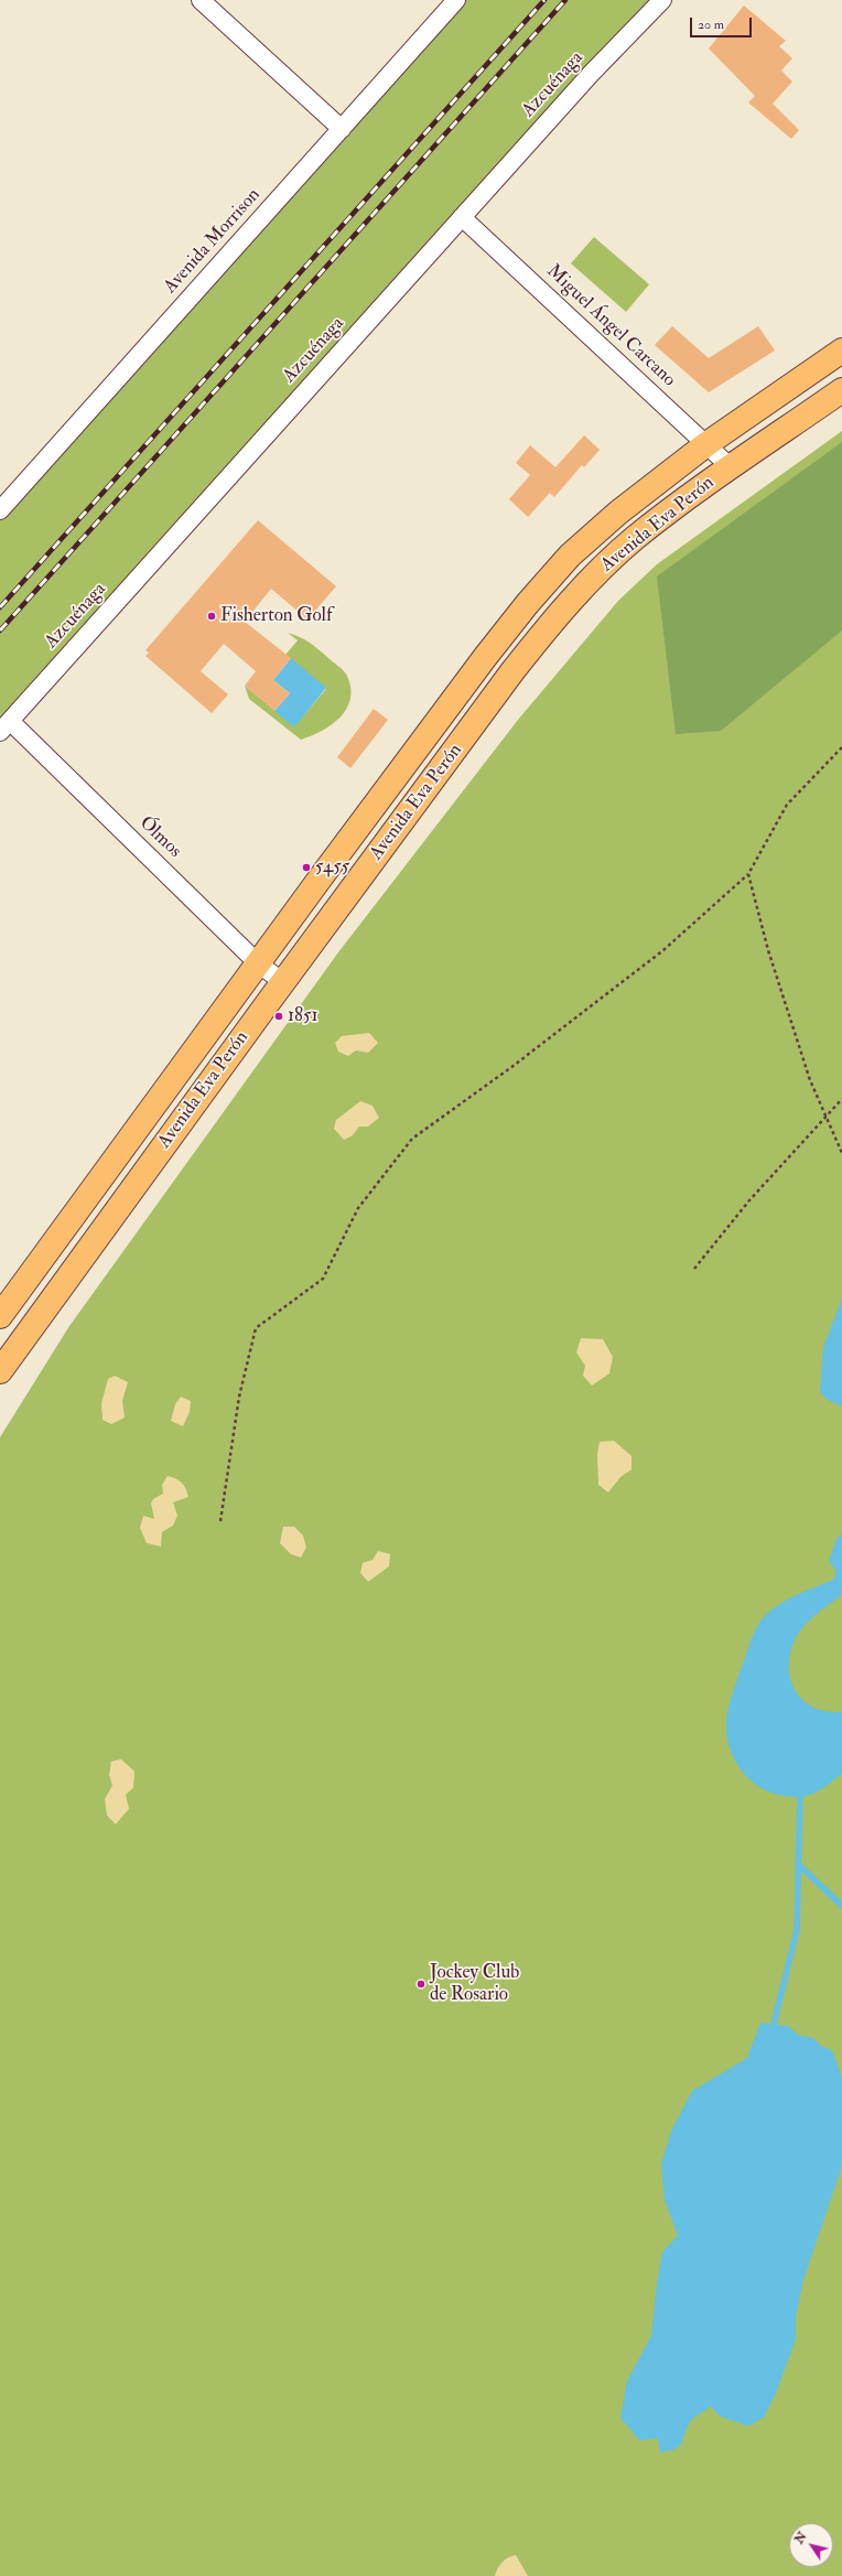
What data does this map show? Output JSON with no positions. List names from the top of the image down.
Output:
{
  "streets": {
    "main road": ["Avenida Eva Perón"],
    "street": [
      "Azcuénaga",
      "Avenida Morrison",
      "Miguel Ángel Carcano",
      "Ólmos"
    ]
  },
  "crossings": [
    ["Azcuénaga", "Miguel Ángel Carcano"],
    ["Azcuénaga", "Ólmos"],
    ["Miguel Ángel Carcano", "Avenida Eva Perón"],
    ["Avenida Eva Perón", "Ólmos"]
  ],
  "places": [
    "Fisherton Golf",
    "5455",
    "1851",
    "Jockey Club de Rosario"
  ],
  "scale_bar": "20 m",
  "north": "top left"
}
